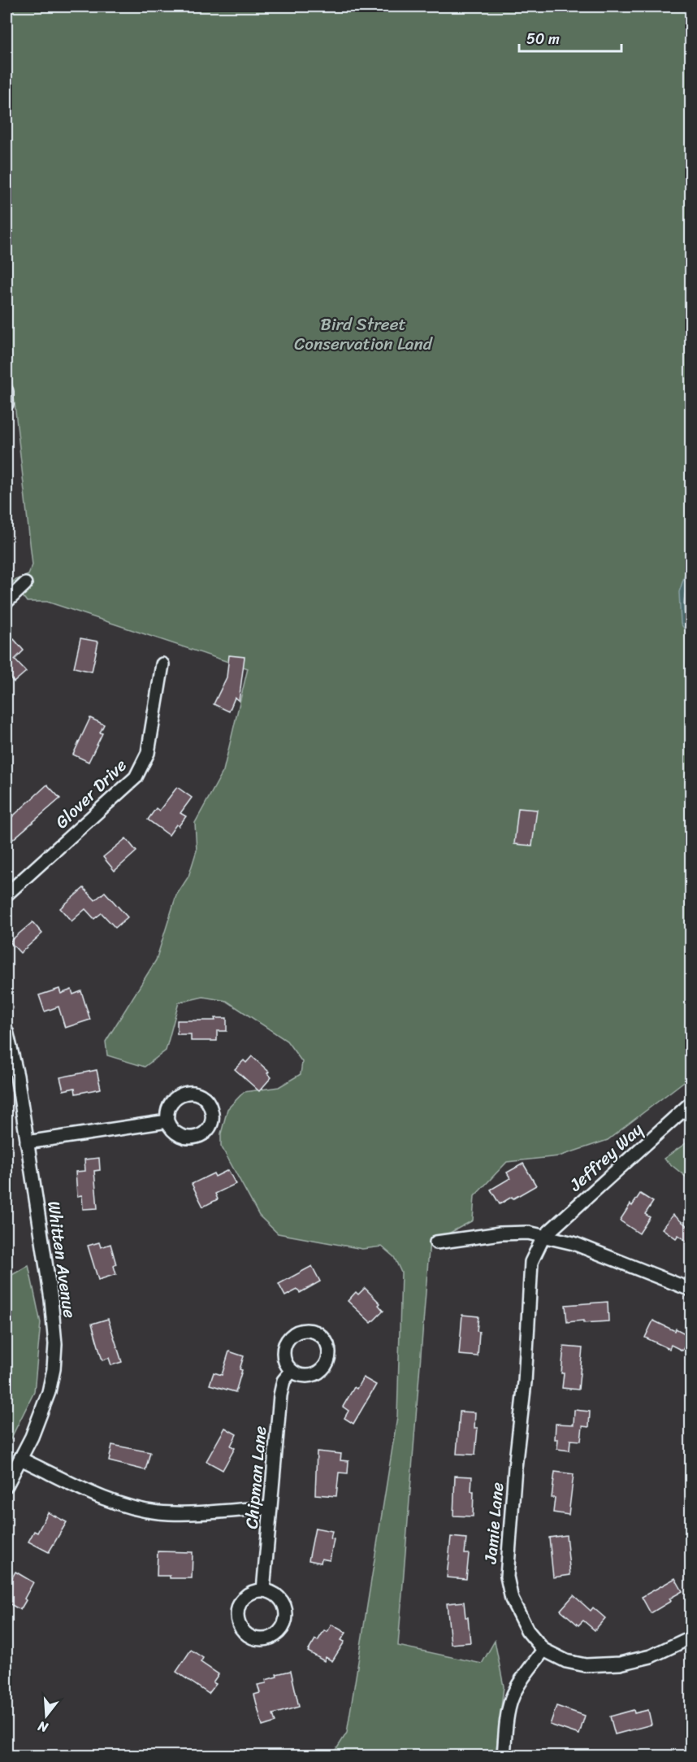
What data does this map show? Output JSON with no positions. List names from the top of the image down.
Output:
{
  "streets": {
    "street": [
      "Glover Drive",
      "Jeffrey Way",
      "Whitten Avenue",
      "Chipman Lane",
      "Jamie Lane"
    ]
  },
  "crossings": [
    ["Jeffrey Way", "Jamie Lane"]
  ],
  "parks": ["Bird Street Conservation Land"],
  "scale_bar": "50 m",
  "north": "bottom"
}
